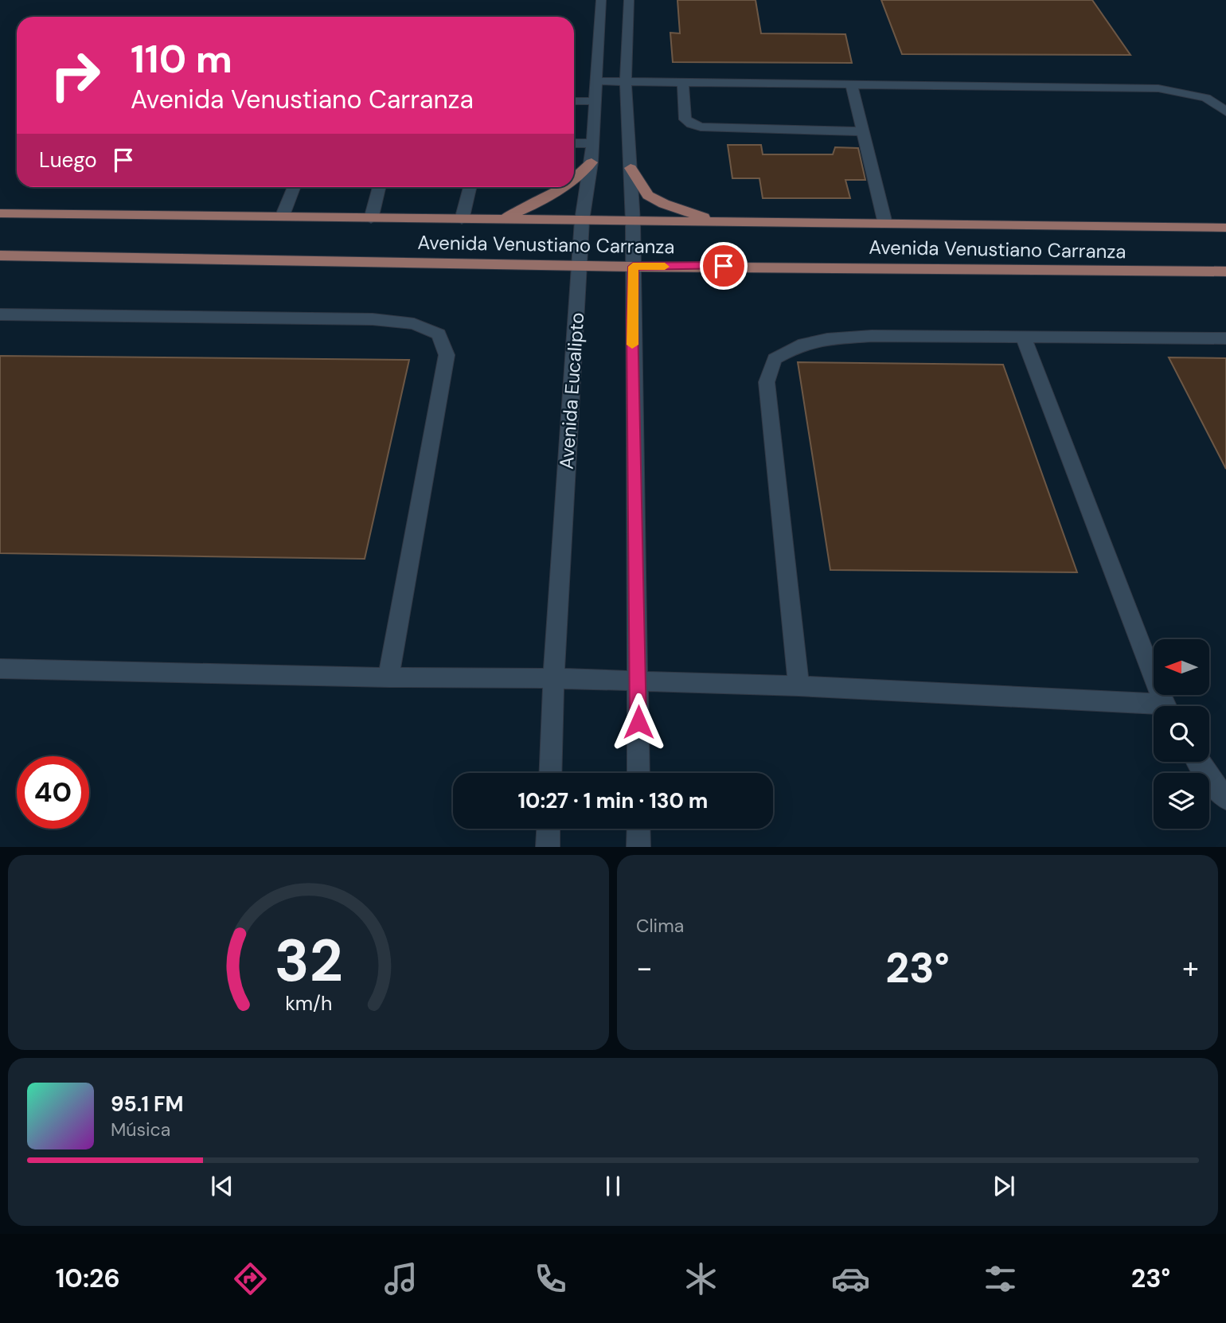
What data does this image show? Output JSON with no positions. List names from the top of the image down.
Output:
{
  "streets": {
    "main road": ["Avenida Venustiano Carranza"],
    "street": ["Avenida Eucalipto"]
  },
  "crossings": [
    ["Avenida Venustiano Carranza", "Avenida Eucalipto"]
  ],
  "north": "left",
  "page": {
    "turn": ["110 m", "Avenida Venustiano Carranza"],
    "then": "Luego",
    "limit": "40",
    "trip": "10:27 · 1 min · 130 m",
    "tile": "Clima",
    "heat": ["−", "23°", "+"],
    "song": ["95.1 FM", "Música"],
    "tabs": ["10:26", "23°"],
    "gauge": ["32", "km/h"]
  }
}
